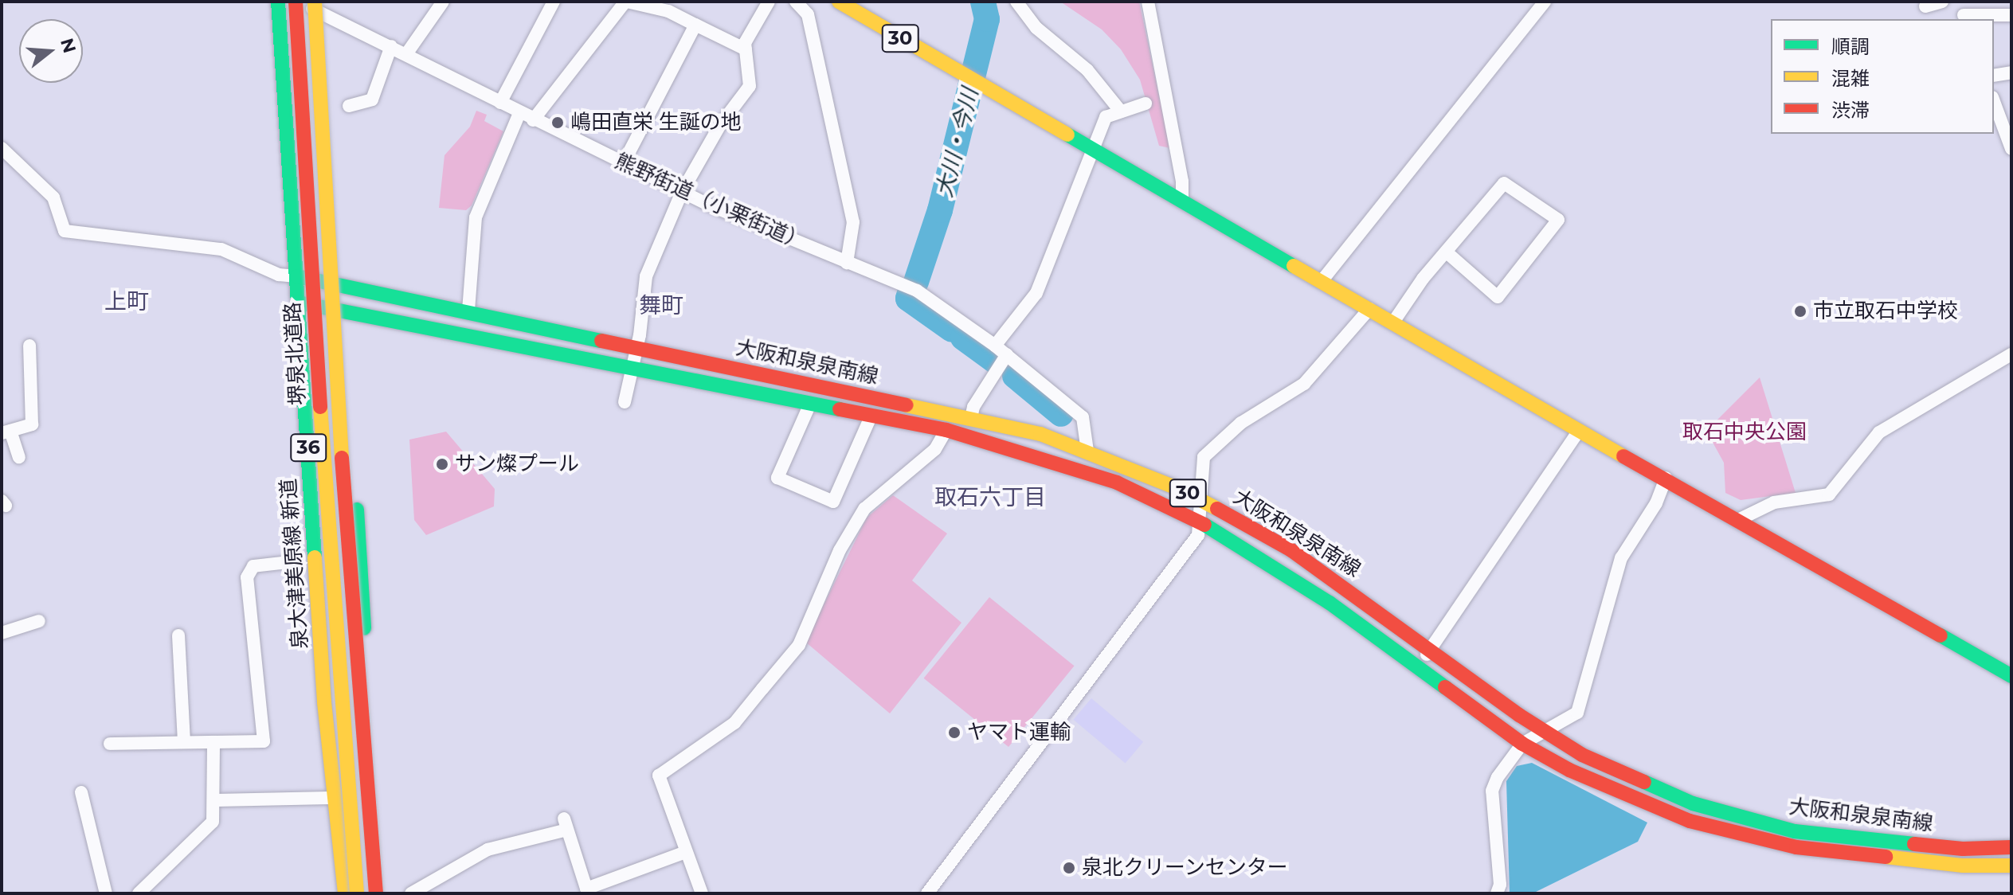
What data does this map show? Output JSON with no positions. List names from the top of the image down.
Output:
{
  "streets": {
    "main road": [
      "30",
      "堺泉北道路",
      "大阪和泉泉南線",
      "36",
      "泉大津美原線 新道"
    ],
    "street": ["熊野街道（小栗街道）"]
  },
  "crossings": [
    ["熊野街道（小栗街道）", "大阪和泉泉南線"],
    ["大阪和泉泉南線", "36"],
    ["大阪和泉泉南線", "泉大津美原線 新道"]
  ],
  "districts": ["上町", "舞町", "取石六丁目"],
  "water": ["大川・今川"],
  "parks": ["取石中央公園"],
  "places": [
    "嶋田直栄 生誕の地",
    "市立取石中学校",
    "サン燦プール",
    "ヤマト運輸",
    "泉北クリーンセンター"
  ],
  "legend": ["順調", "混雑", "渋滞"],
  "north": "right"
}
